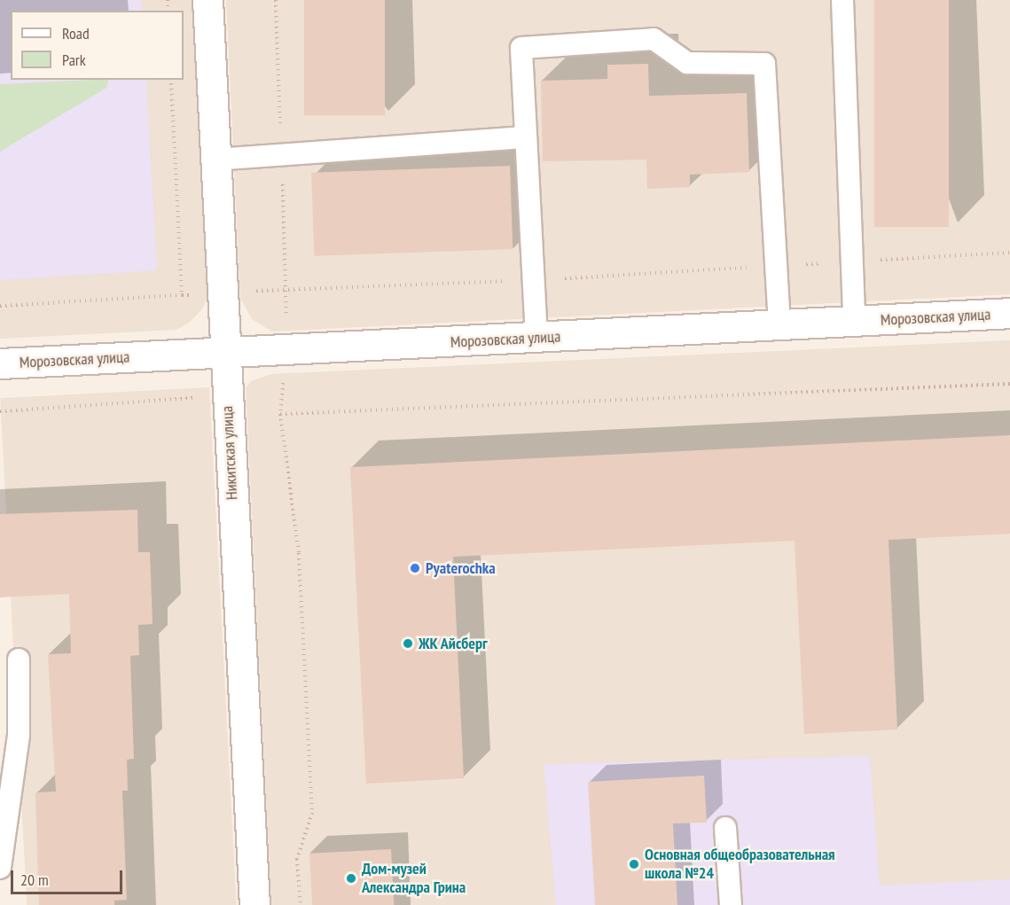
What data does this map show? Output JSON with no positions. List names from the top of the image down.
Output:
{
  "streets": {
    "street": ["Морозовская улица", "Никитская улица"]
  },
  "crossings": [
    ["Морозовская улица", "Никитская улица"]
  ],
  "places": [
    "Pyaterochka",
    "ЖК Айсберг",
    "Основная общеобразовательная школа №24",
    "Дом-музей Александра Грина"
  ],
  "legend": ["Road", "Park"],
  "scale_bar": "20 m"
}
